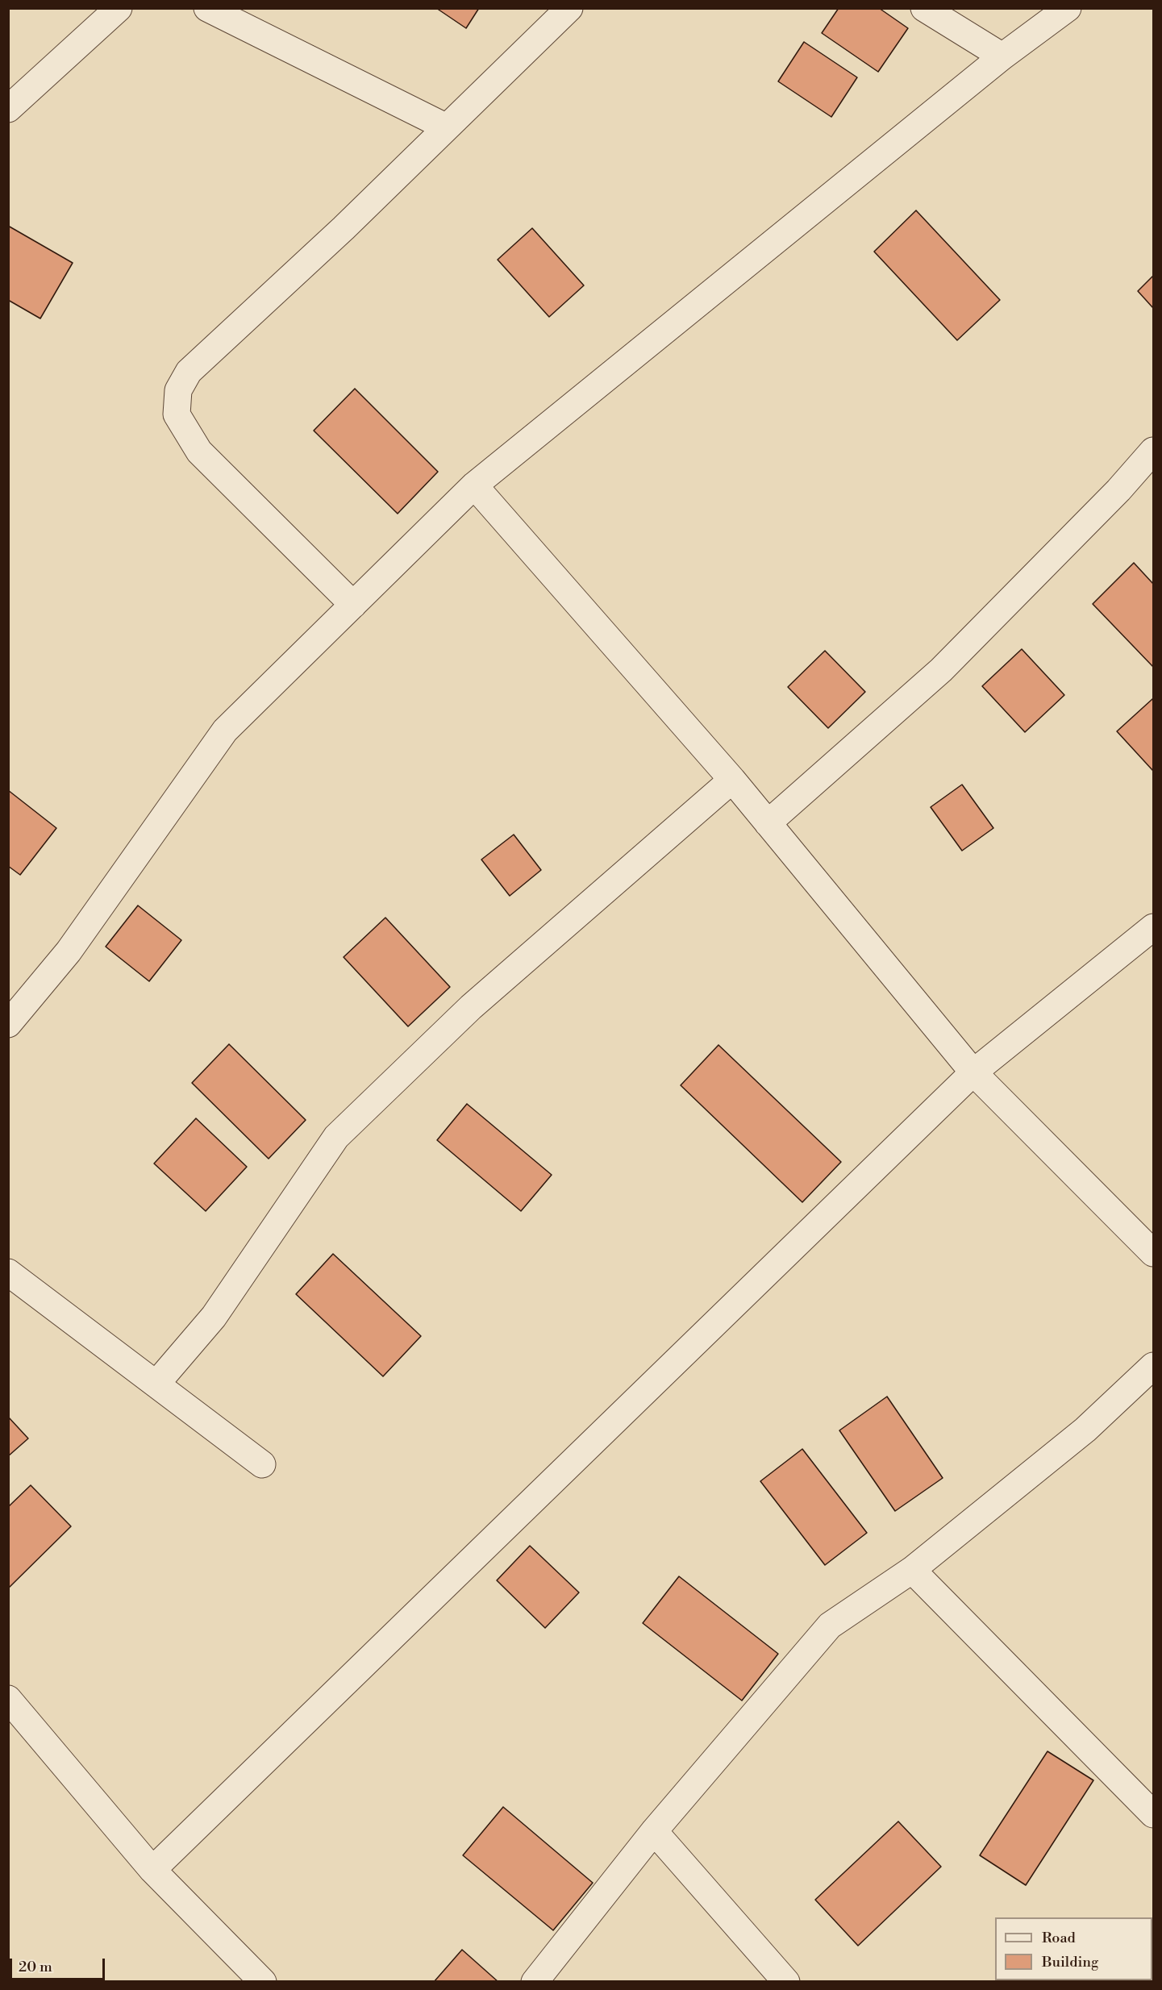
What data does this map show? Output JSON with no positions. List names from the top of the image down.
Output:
{
  "legend": ["Road", "Building"],
  "scale_bar": "20 m"
}
